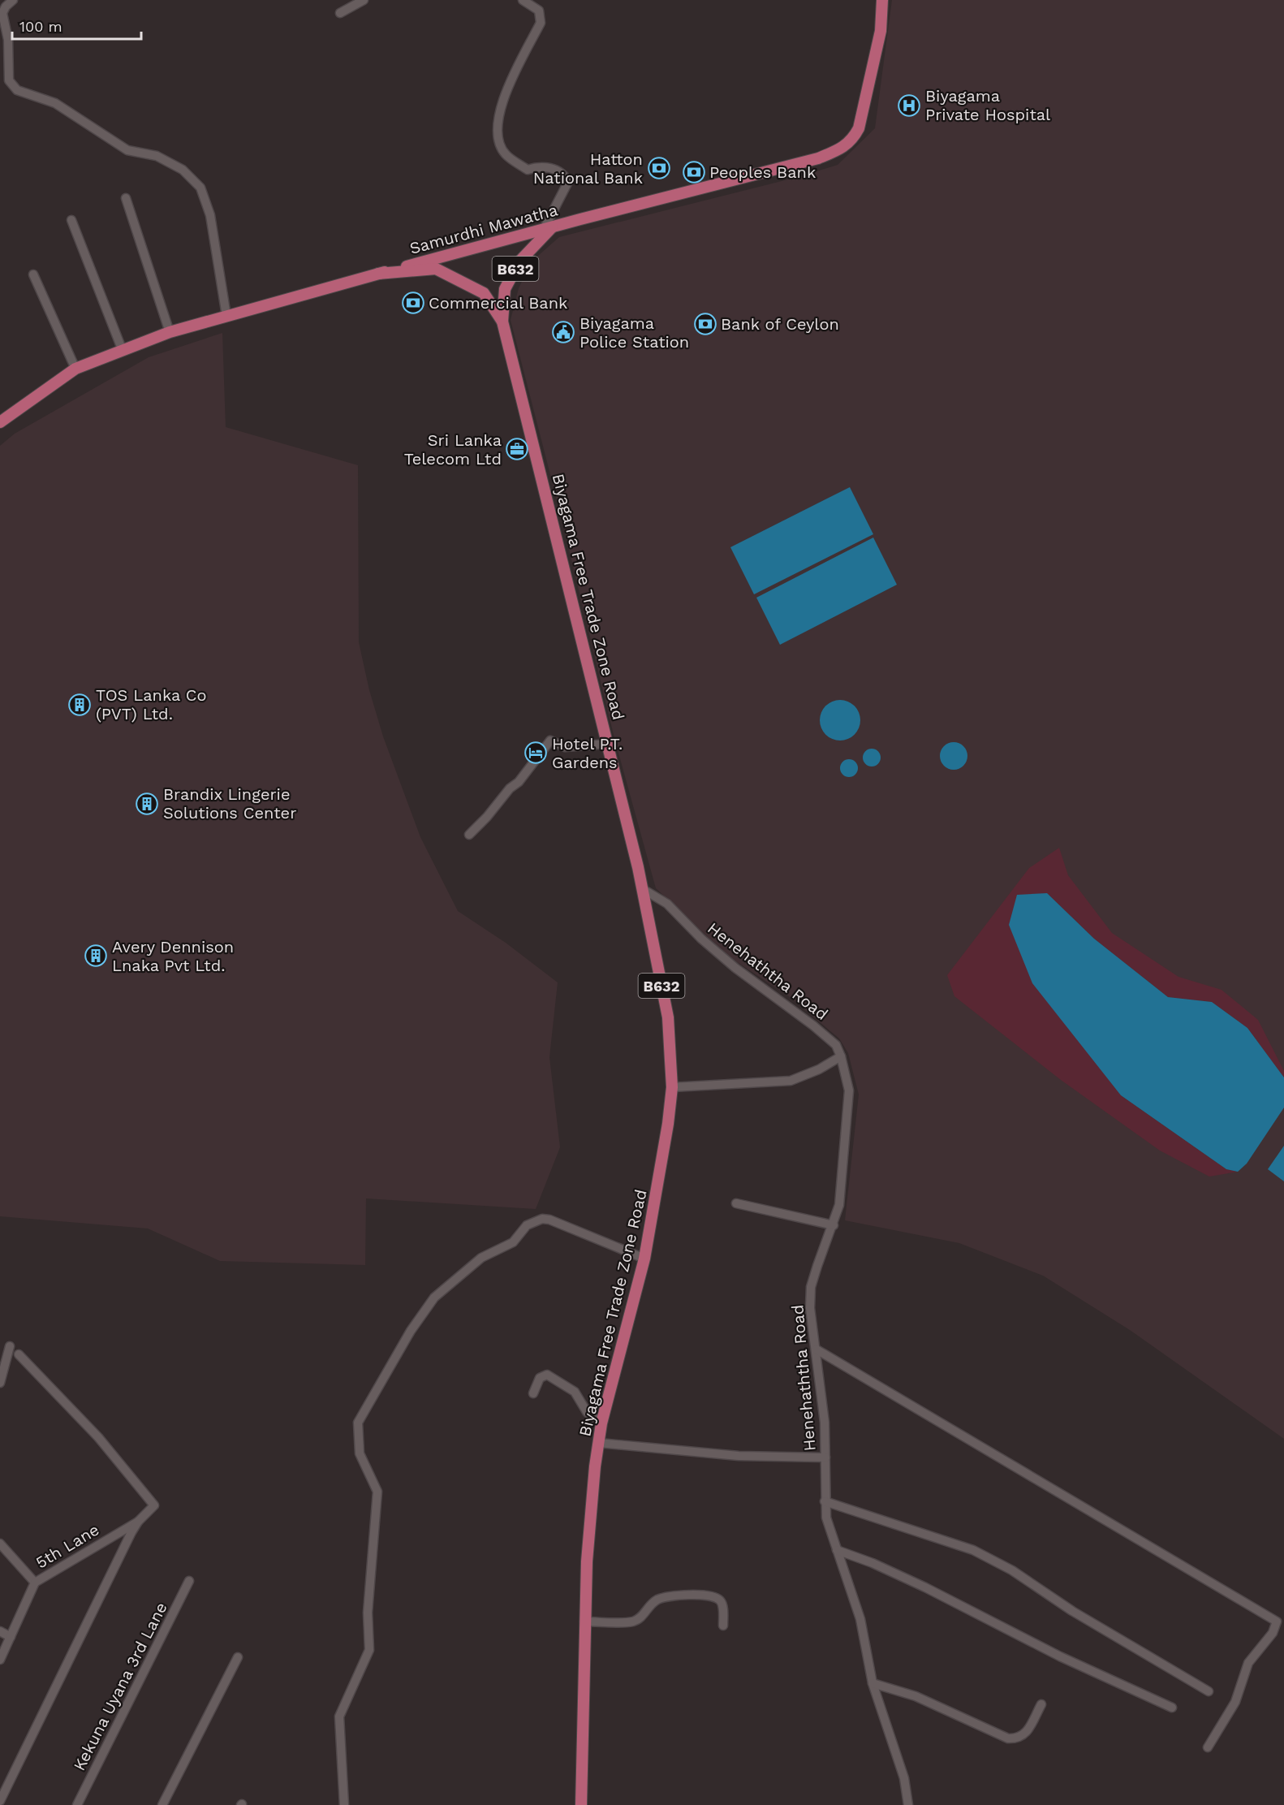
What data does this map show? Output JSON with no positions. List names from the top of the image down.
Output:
{
  "streets": {
    "main road": ["Samurdhi Mawatha", "B632", "Biyagama Free Trade Zone Road"],
    "street": ["Henehaththa Road", "5th Lane", "Kekuna Uyana 3rd Lane"]
  },
  "crossings": [
    ["Samurdhi Mawatha", "Biyagama Free Trade Zone Road"],
    ["Biyagama Free Trade Zone Road", "Henehaththa Road"]
  ],
  "places": {
    "hospital": ["Biyagama Private Hospital"],
    "bank": [
      "Hatton National Bank",
      "Peoples Bank",
      "Commercial Bank",
      "Bank of Ceylon"
    ],
    "public building": ["Biyagama Police Station"],
    "office": ["Sri Lanka Telecom Ltd"],
    "building": ["TOS Lanka Co (PVT) Ltd.", "Brandix Lingerie Solutions Center", "Avery Dennison Lnaka Pvt Ltd."],
    "hotel": ["Hotel P.T. Gardens"]
  },
  "scale_bar": "100 m"
}
